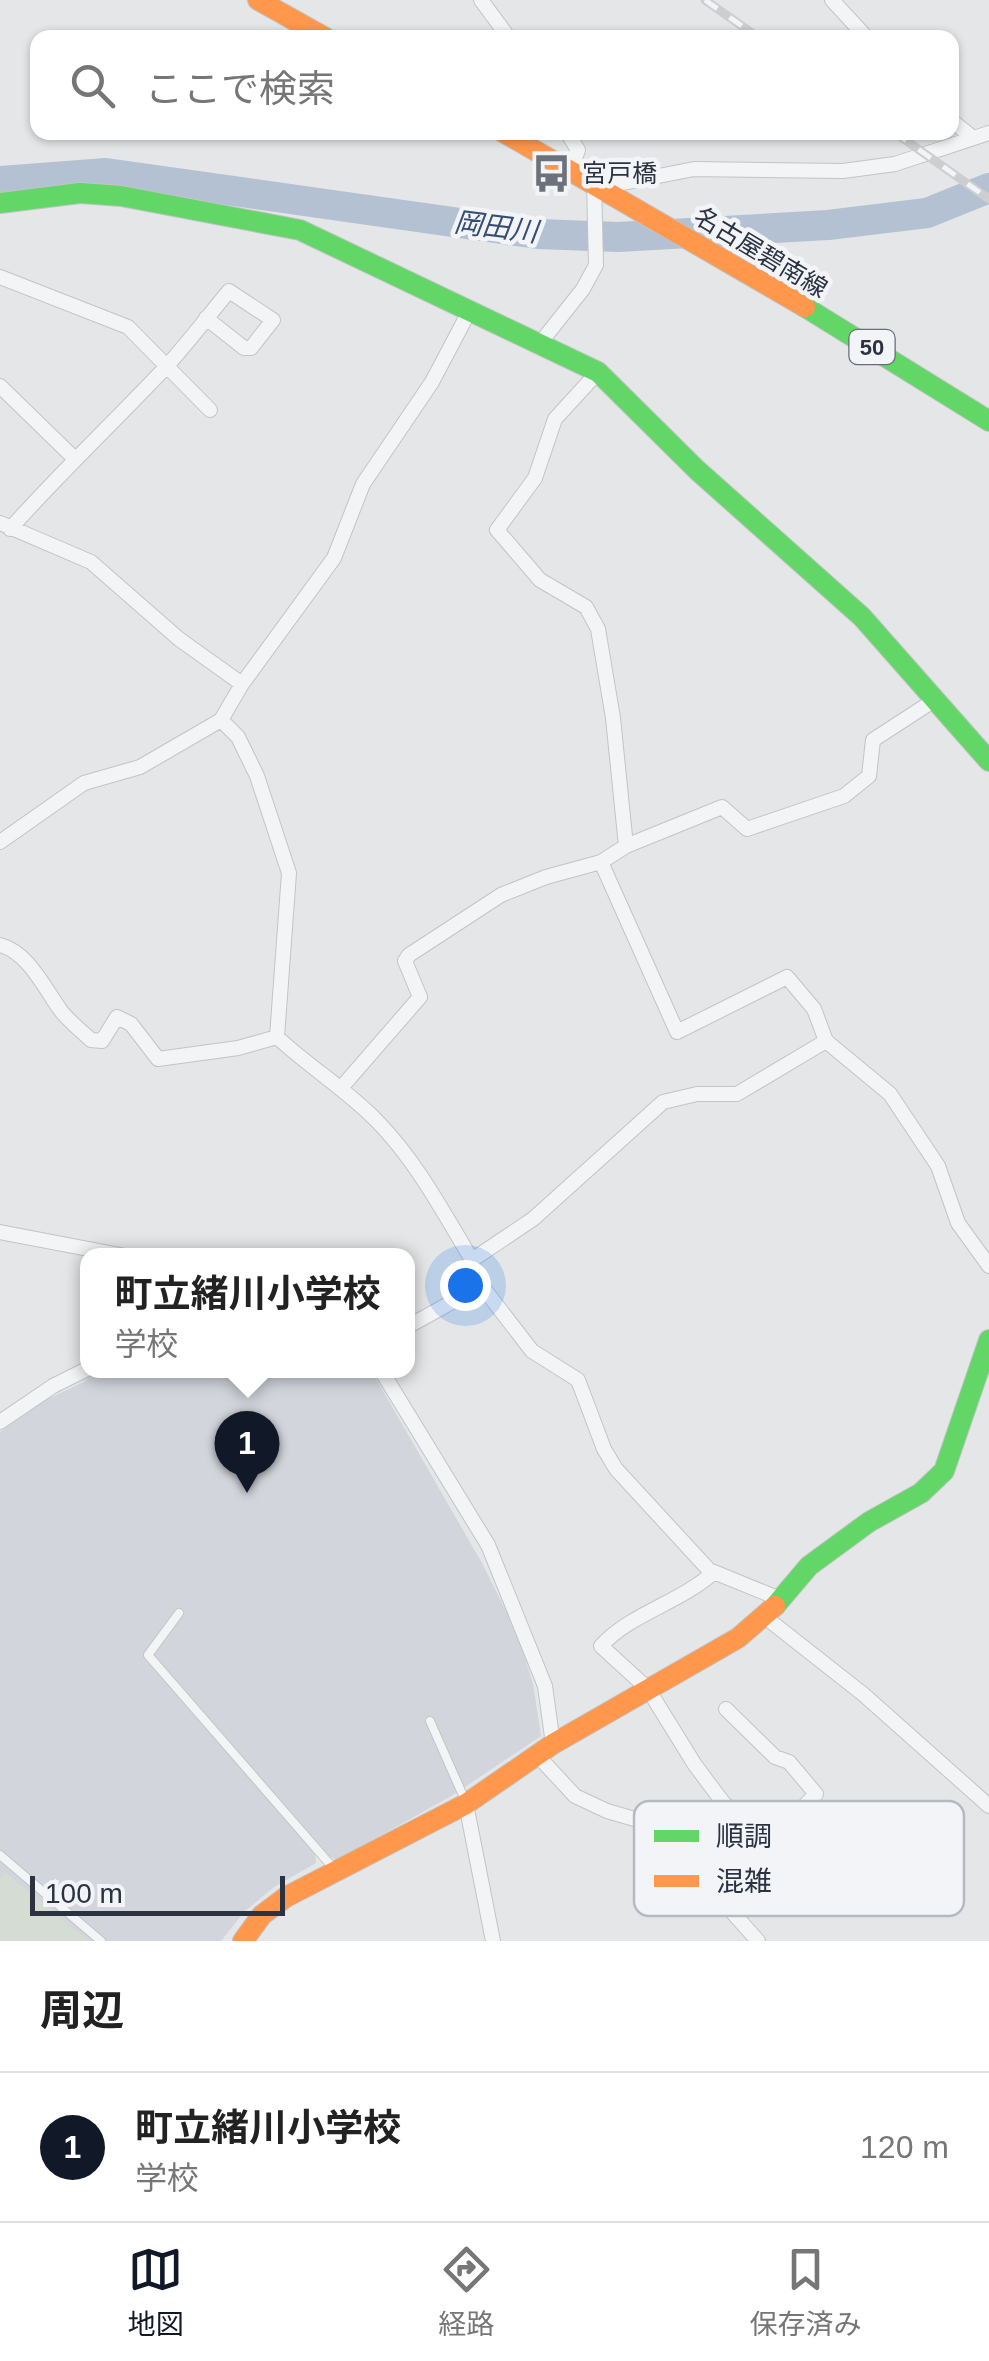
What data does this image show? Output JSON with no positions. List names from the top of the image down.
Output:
{
  "streets": {
    "street": ["名古屋碧南線", "50"]
  },
  "water": ["岡田川"],
  "places": {
    "bus stop": ["宮戸橋"]
  },
  "legend": ["順調", "混雑"],
  "scale_bar": "100 m",
  "page": {
    "search": "ここで検索",
    "popup": ["町立緒川小学校", "学校"],
    "pins": "1",
    "scale": "100 m",
    "heading": "周辺",
    "list": [
      {
        "mark": "1",
        "name": "町立緒川小学校",
        "note": "学校",
        "value": "120 m"
      }
    ],
    "nav": ["地図", "経路", "保存済み"]
  }
}
